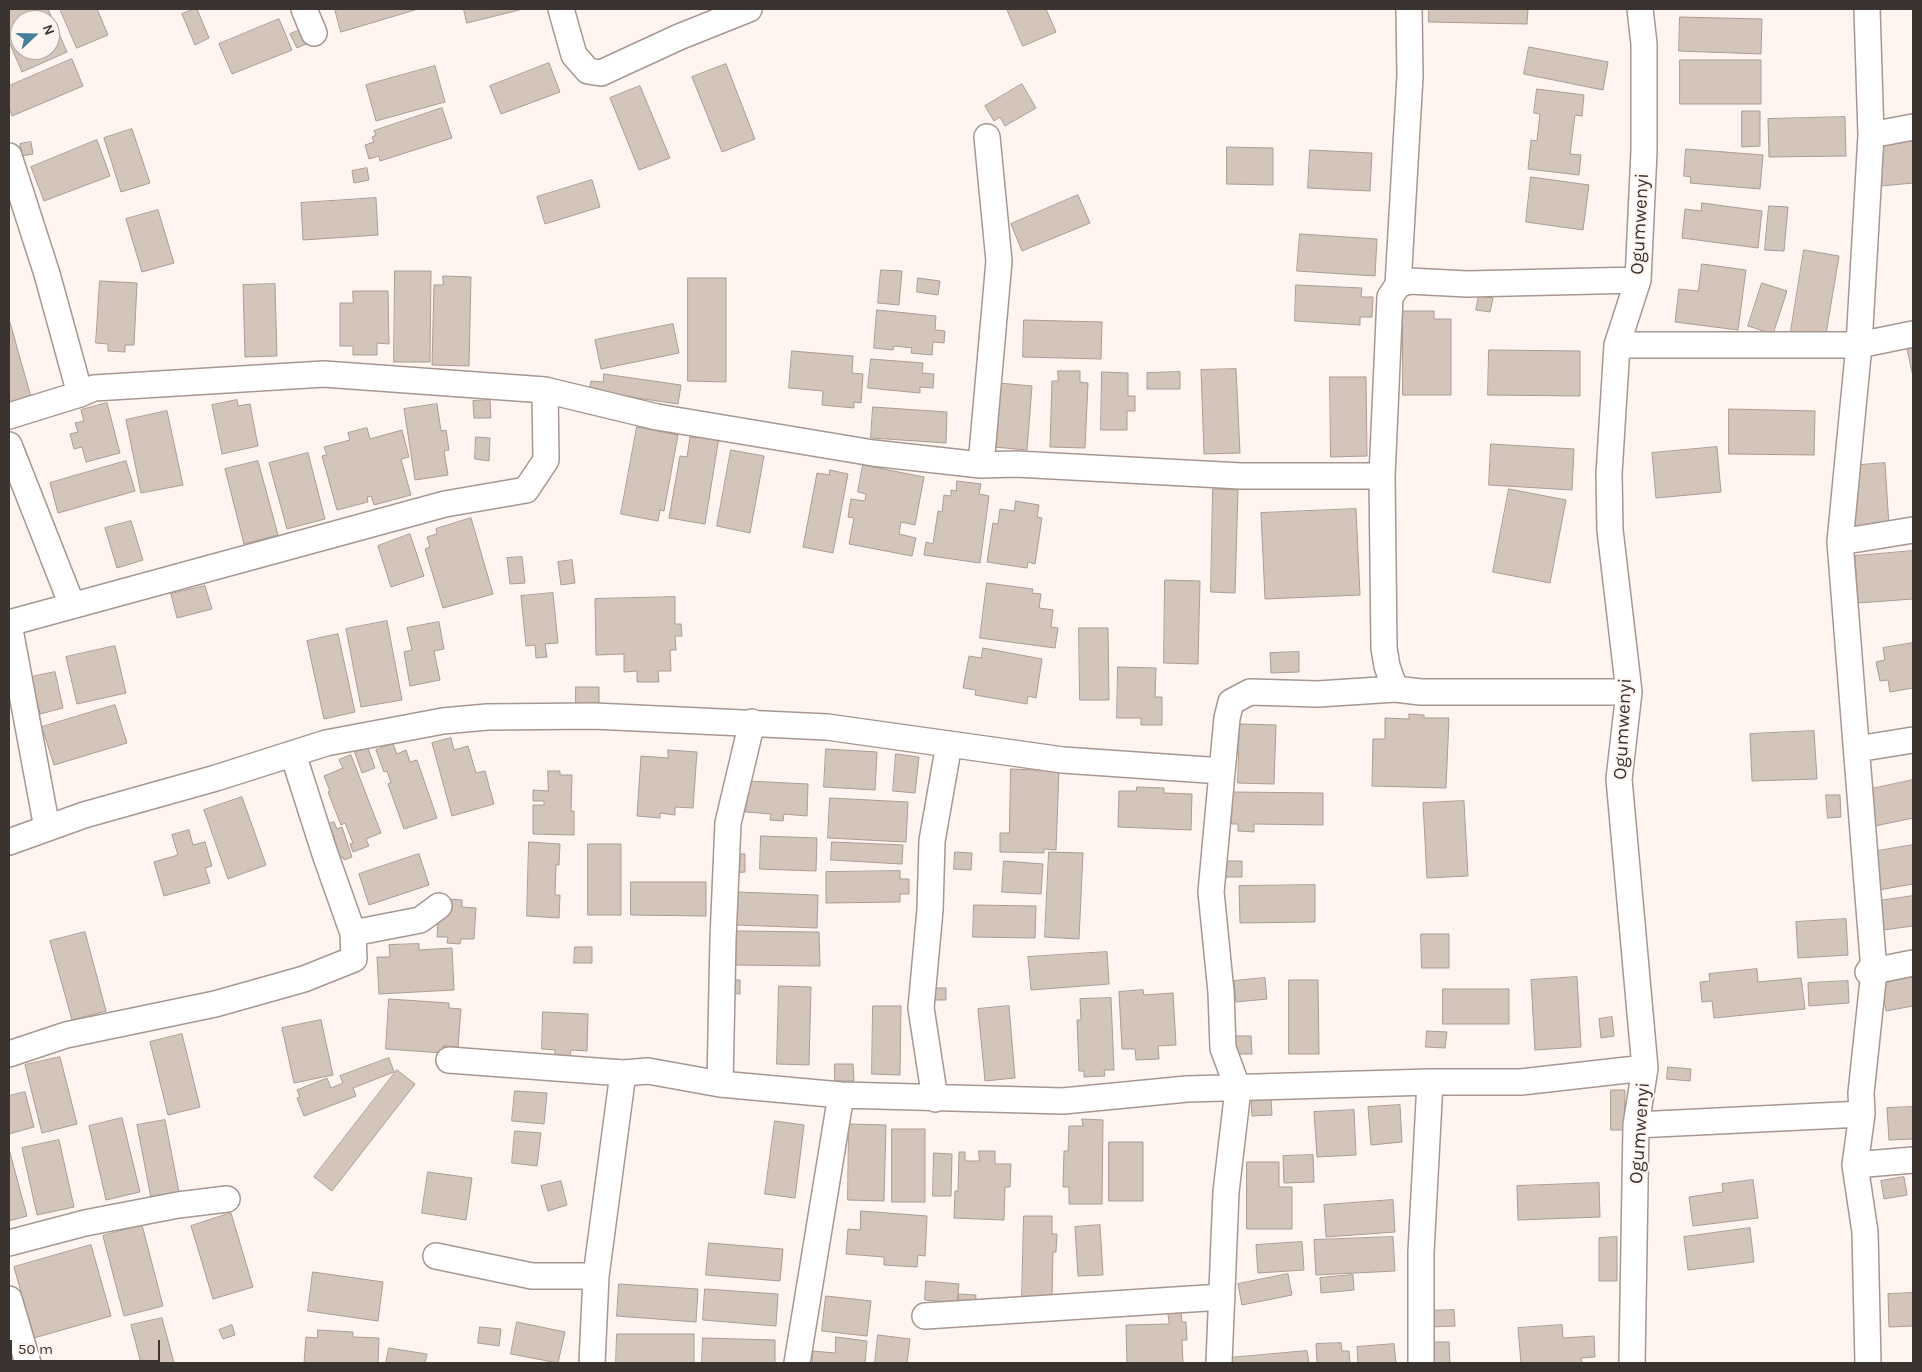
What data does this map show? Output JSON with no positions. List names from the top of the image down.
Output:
{
  "streets": {
    "street": ["Ogumwenyi"]
  },
  "scale_bar": "50 m",
  "north": "right"
}
